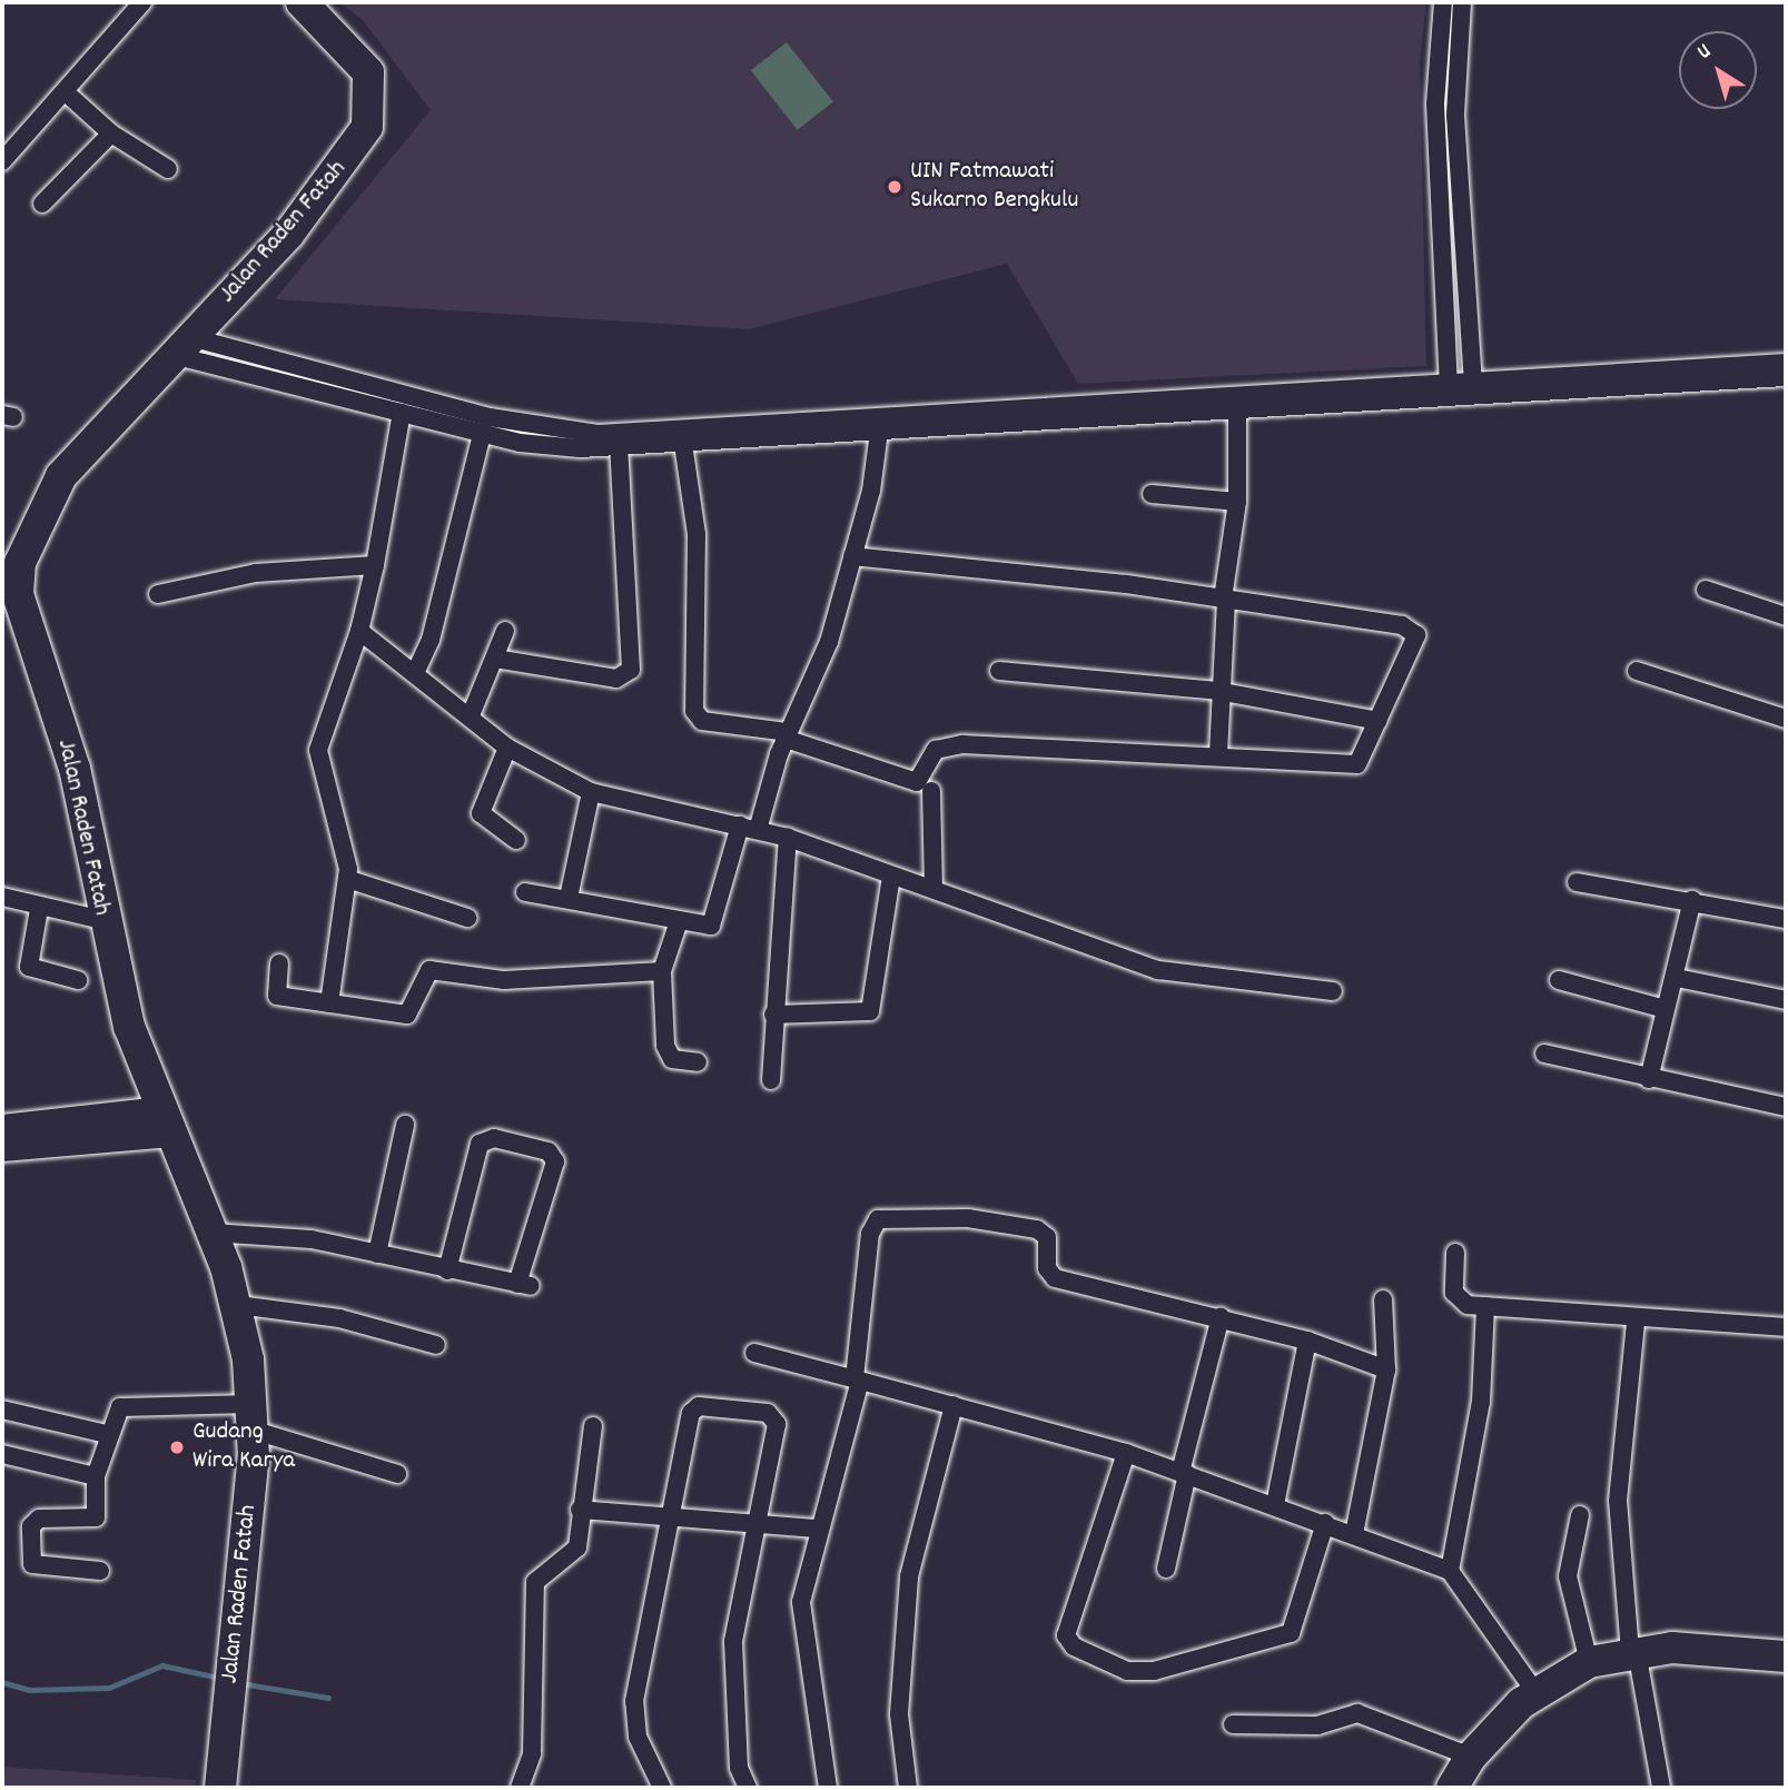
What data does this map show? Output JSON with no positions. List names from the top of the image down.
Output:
{
  "streets": {
    "highway": ["Jalan Raden Fatah"]
  },
  "places": ["UIN Fatmawati Sukarno Bengkulu", "Gudang Wira Karya"],
  "north": "top left"
}
